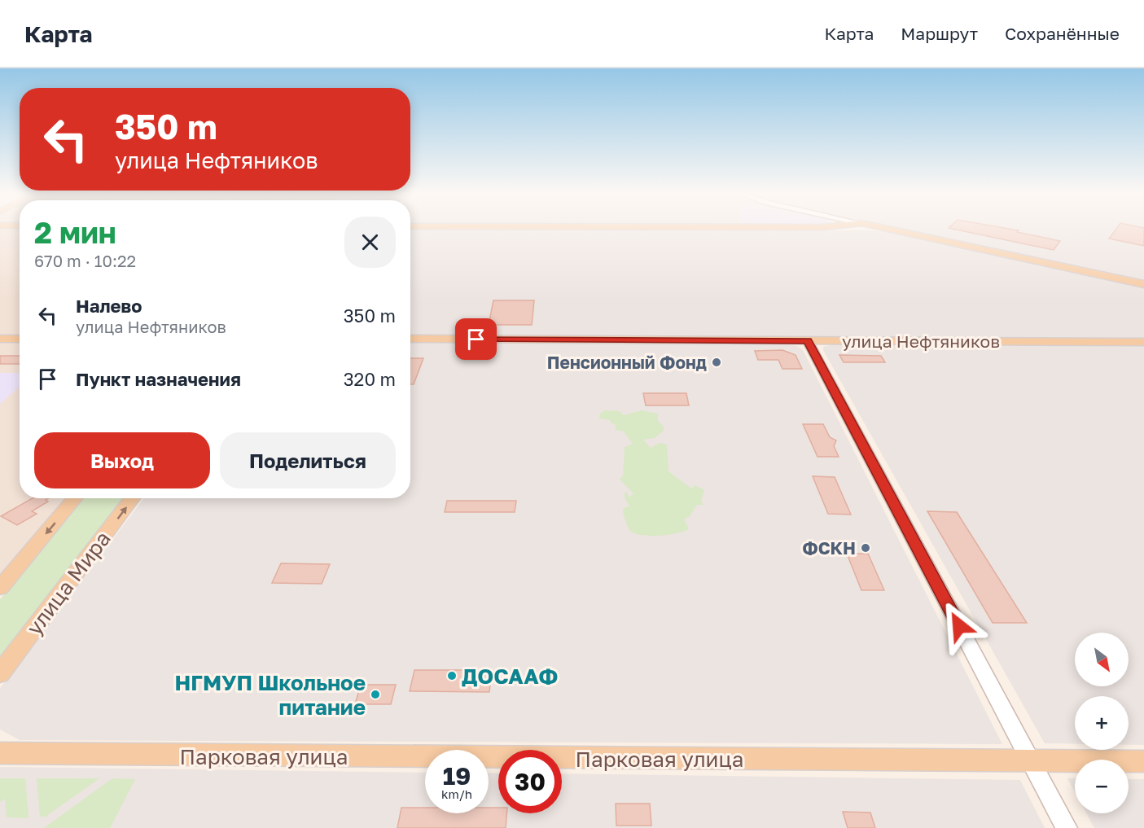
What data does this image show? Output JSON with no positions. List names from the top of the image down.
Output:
{
  "streets": {
    "main road": ["улица Нефтяников", "улица Мира", "Парковая улица"]
  },
  "places": [
    "Пенсионный Фонд",
    "ФСКН",
    "ДОСААФ",
    "НГМУП Школьное питание"
  ],
  "north": "bottom right",
  "page": {
    "header": "Карта",
    "nav": ["Карта", "Маршрут", "Сохранённые"],
    "turn": ["350 m", "улица Нефтяников"],
    "heading": ["2 мин", "670 m · 10:22"],
    "list": [
      {
        "name": "Налево",
        "note": "улица Нефтяников",
        "value": "350 m"
      },
      {
        "name": "Пункт назначения",
        "value": "320 m"
      }
    ],
    "buttons": ["Выход", "Поделиться"],
    "map_buttons": ["+", "−"],
    "speed": "19 km/h",
    "limit": "30"
  }
}
